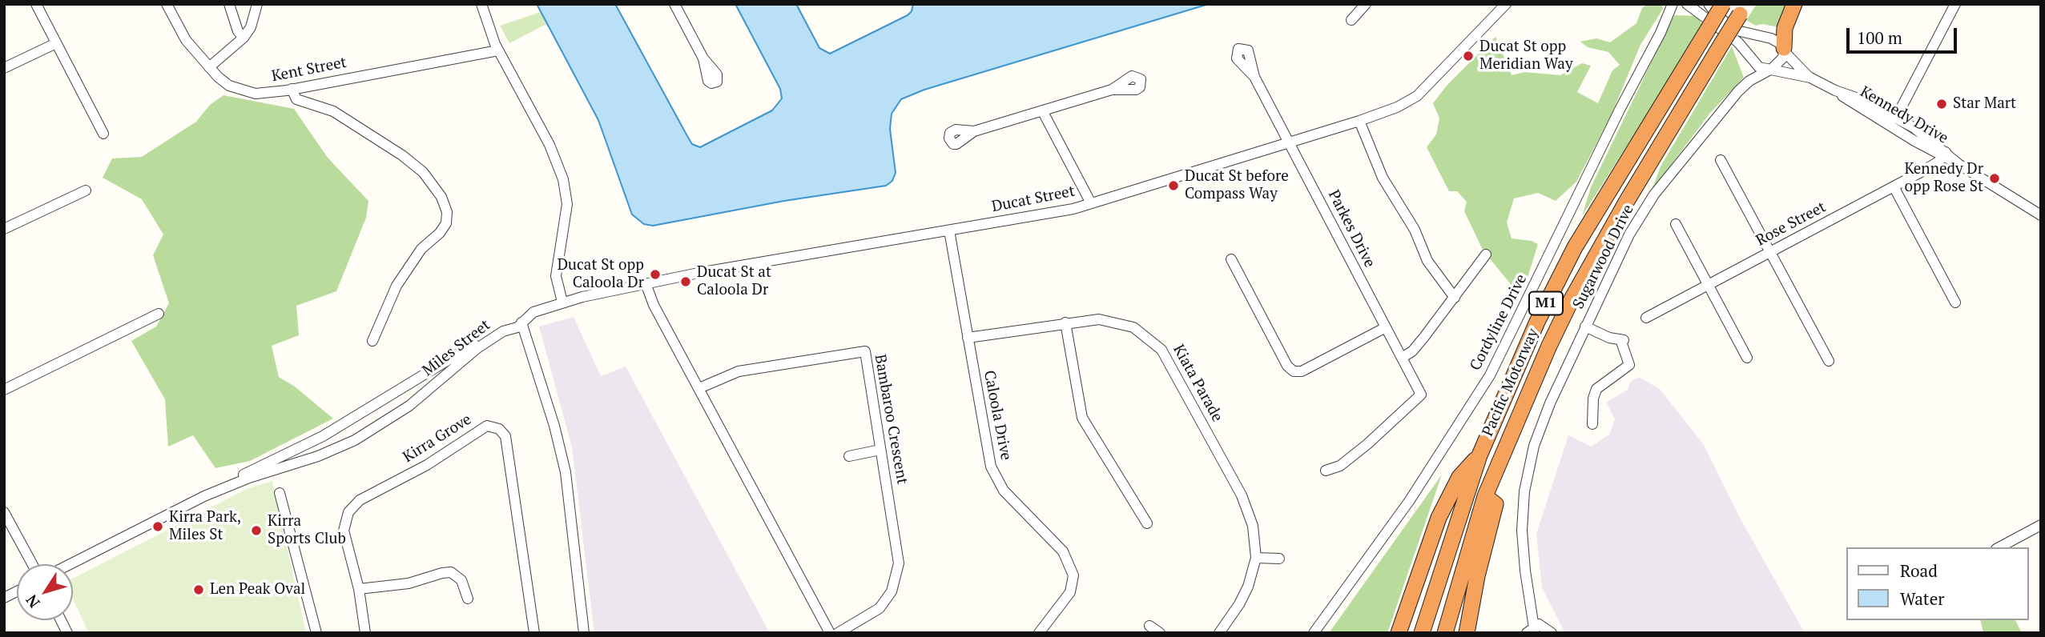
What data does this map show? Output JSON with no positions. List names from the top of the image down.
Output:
{
  "streets": {
    "highway": ["M1", "Pacific Motorway"],
    "street": [
      "Kent Street",
      "Kennedy Drive",
      "Ducat Street",
      "Rose Street",
      "Parkes Drive",
      "Sugarwood Drive",
      "Cordyline Drive",
      "Miles Street",
      "Kiata Parade",
      "Caloola Drive",
      "Bambaroo Crescent",
      "Kirra Grove"
    ]
  },
  "crossings": [
    ["Kennedy Drive", "Rose Street"],
    ["Kennedy Drive", "Sugarwood Drive"],
    ["Ducat Street", "Parkes Drive"],
    ["Ducat Street", "Miles Street"],
    ["Ducat Street", "Caloola Drive"],
    ["Kiata Parade", "Caloola Drive"]
  ],
  "places": [
    "Ducat St opp Meridian Way",
    "Star Mart",
    "Kennedy Dr opp Rose St",
    "Ducat St before Compass Way",
    "Ducat St opp Caloola Dr",
    "Ducat St at Caloola Dr",
    "Kirra Park, Miles St",
    "Kirra Sports Club",
    "Len Peak Oval"
  ],
  "legend": ["Road", "Water"],
  "scale_bar": "100 m",
  "north": "bottom left"
}
